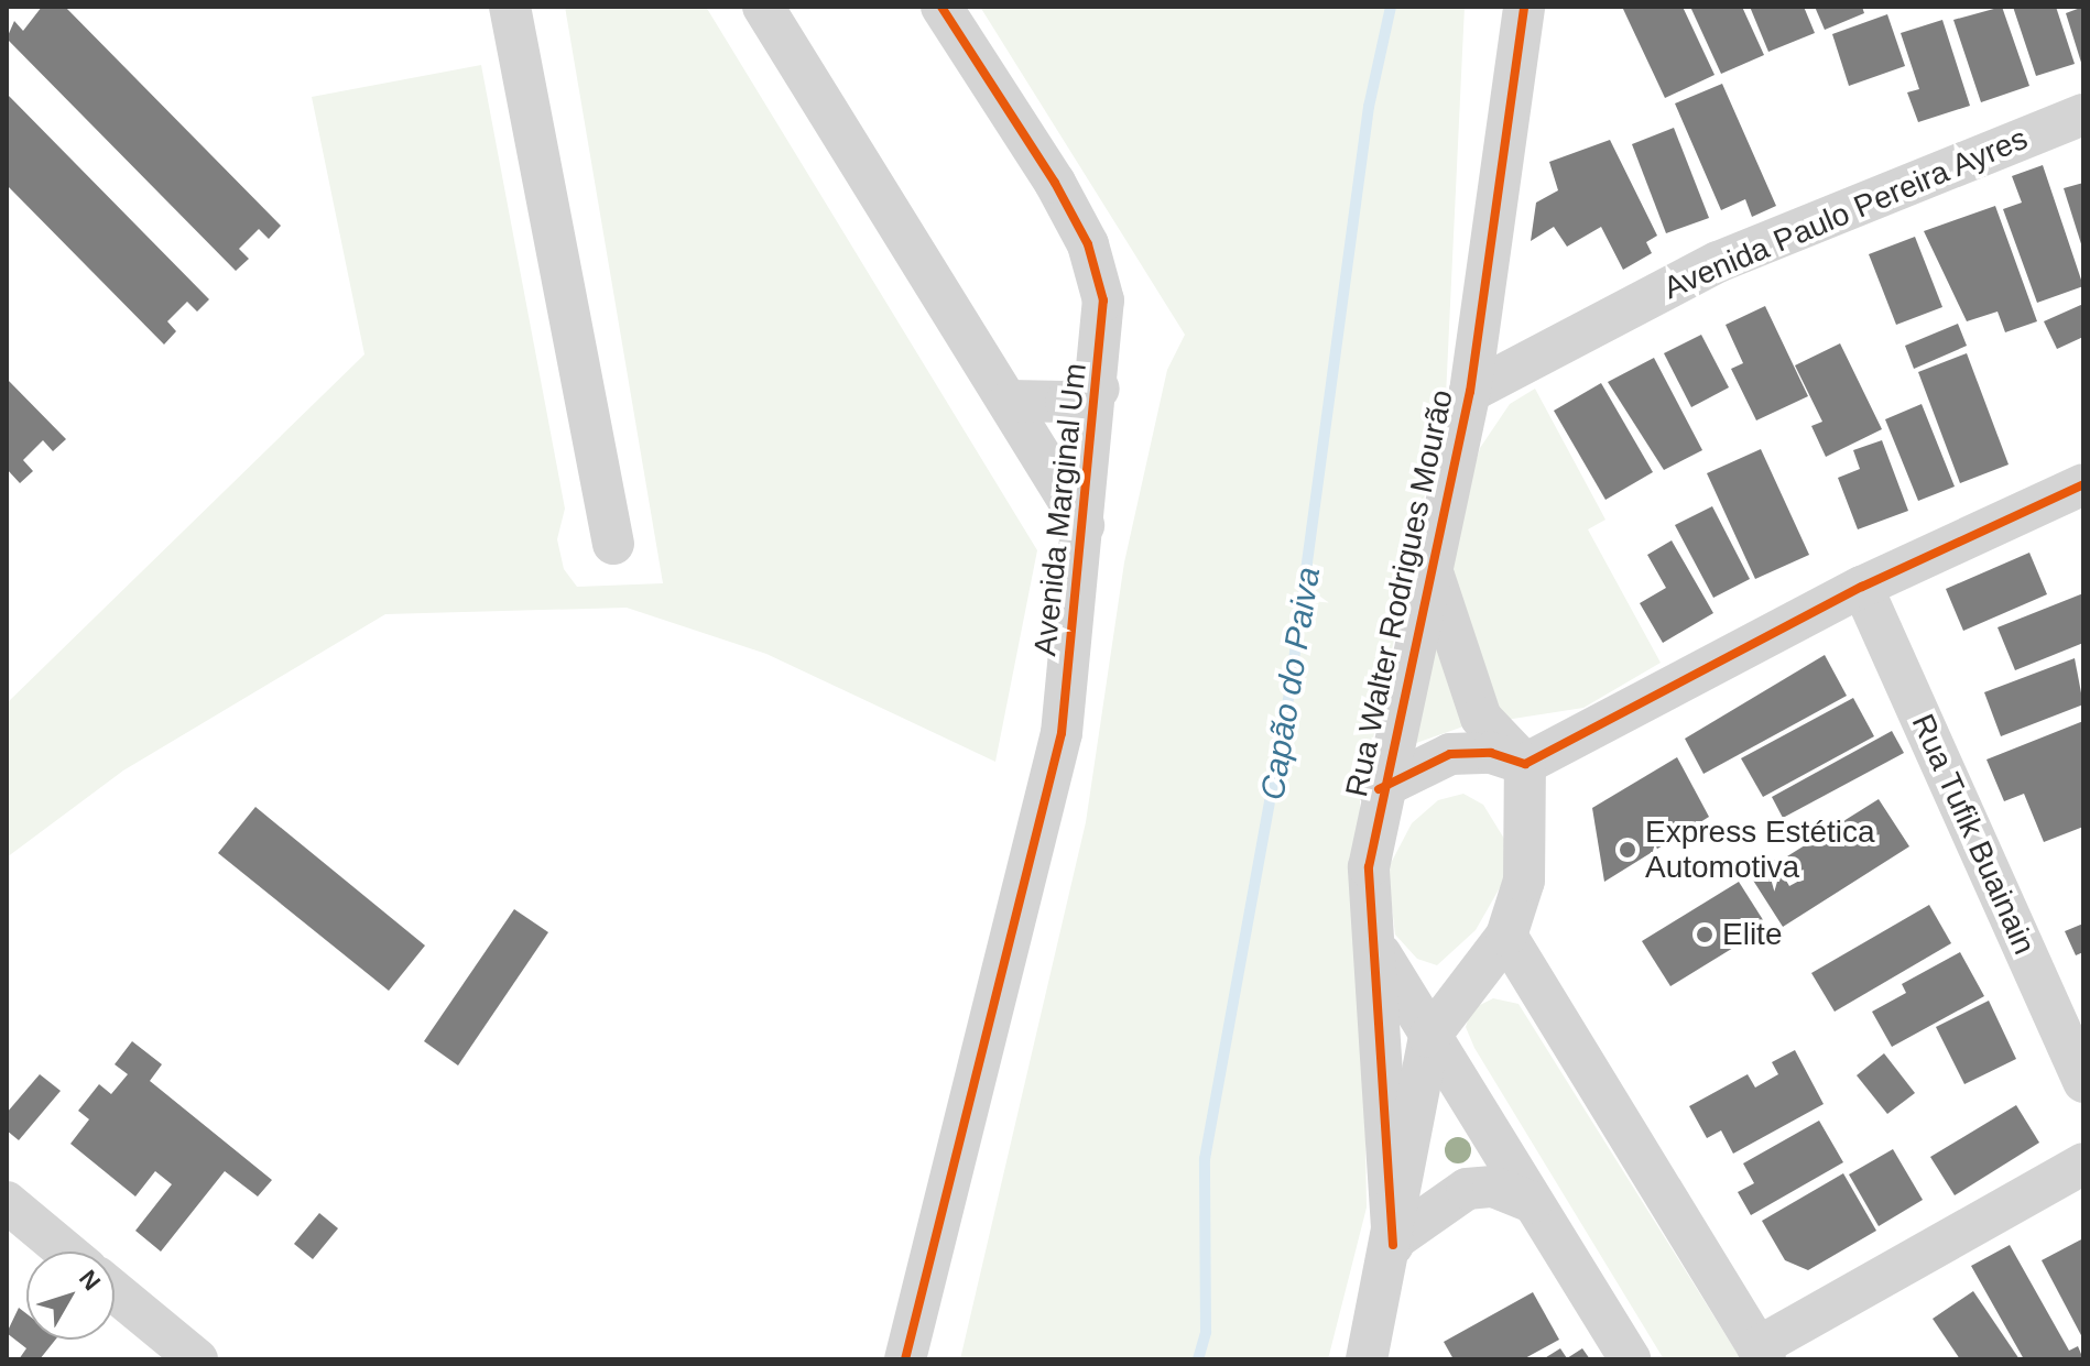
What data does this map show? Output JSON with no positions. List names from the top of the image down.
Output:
{
  "streets": {
    "street": [
      "Avenida Paulo Pereira Ayres",
      "Avenida Marginal Um",
      "Rua Walter Rodrigues Mourão",
      "Rua Tufik Buainain"
    ]
  },
  "crossings": [
    ["Avenida Paulo Pereira Ayres", "Rua Walter Rodrigues Mourão"]
  ],
  "water": ["Capão do Paiva"],
  "places": ["Express Estética Automotiva", "Elite"],
  "north": "top right"
}
